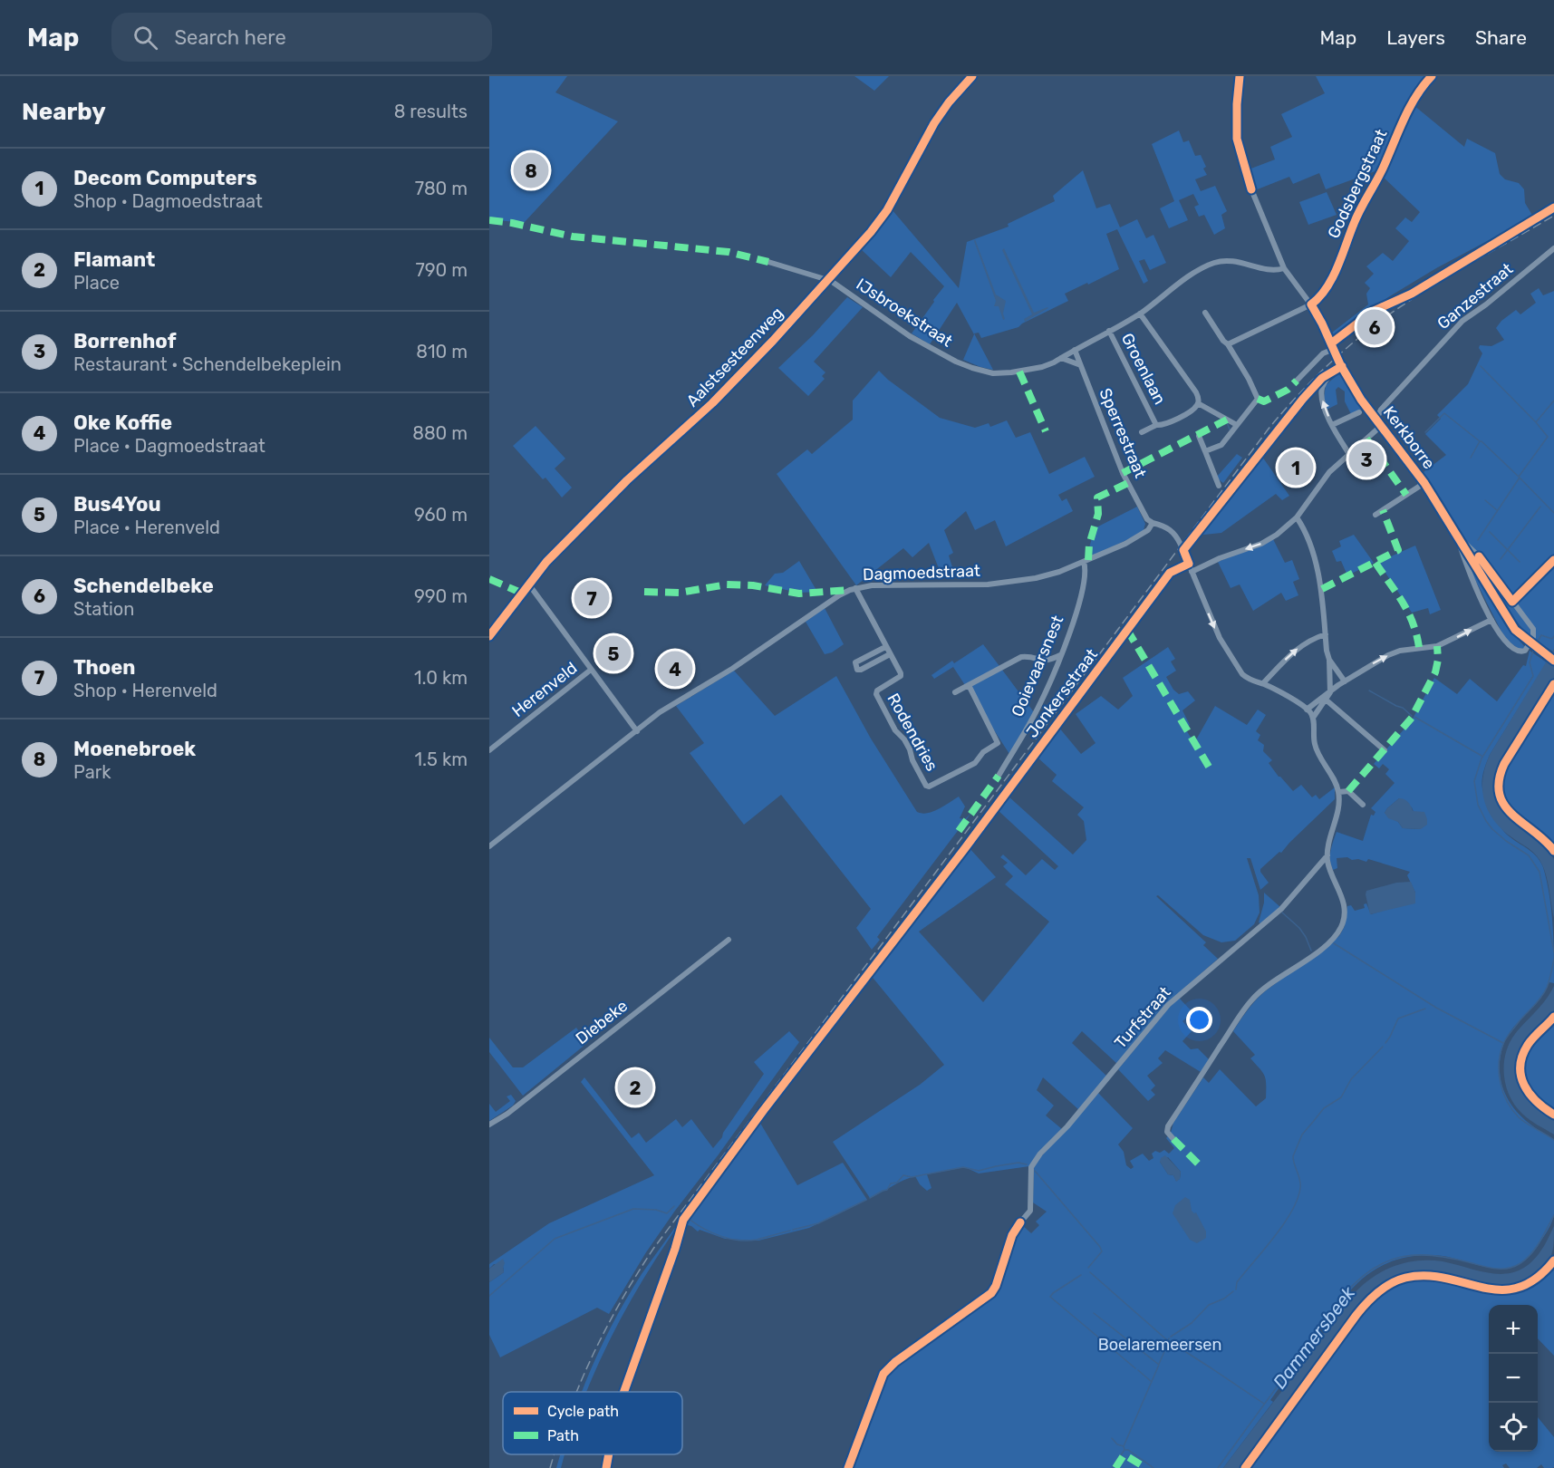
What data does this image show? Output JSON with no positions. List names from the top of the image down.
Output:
{
  "streets": {
    "main road": ["Aalstsesteenweg"],
    "street": [
      "Godsbergstraat",
      "Ganzestraat",
      "IJsbroekstraat",
      "Groenlaan",
      "Sperrestraat",
      "Kerkborre",
      "Dagmoedstraat",
      "Ooievaarsnest",
      "Herenveld",
      "Jonkersstraat",
      "Rodendries",
      "Turfstraat",
      "Diebeke"
    ]
  },
  "crossings": [
    ["Godsbergstraat", "Kerkborre"],
    ["Ganzestraat", "Kerkborre"],
    ["IJsbroekstraat", "Aalstsesteenweg"],
    ["IJsbroekstraat", "Groenlaan"],
    ["IJsbroekstraat", "Sperrestraat"],
    ["IJsbroekstraat", "Kerkborre"],
    ["Aalstsesteenweg", "Herenveld"],
    ["Sperrestraat", "Dagmoedstraat"],
    ["Dagmoedstraat", "Ooievaarsnest"],
    ["Dagmoedstraat", "Herenveld"],
    ["Dagmoedstraat", "Rodendries"]
  ],
  "water": ["Dammersbeek"],
  "parks": ["Boelaremeersen"],
  "legend": ["Cycle path", "Path"],
  "page": {
    "header": "Map",
    "search": "Search here",
    "nav": ["Map", "Layers", "Share"],
    "heading": ["Nearby", "8 results"],
    "list": [
      {
        "mark": "1",
        "name": "Decom Computers",
        "note": "Shop · Dagmoedstraat",
        "value": "780 m"
      },
      {
        "mark": "2",
        "name": "Flamant",
        "note": "Place",
        "value": "790 m"
      },
      {
        "mark": "3",
        "name": "Borrenhof",
        "note": "Restaurant · Schendelbekeplein",
        "value": "810 m"
      },
      {
        "mark": "4",
        "name": "Oke Koffie",
        "note": "Place · Dagmoedstraat",
        "value": "880 m"
      },
      {
        "mark": "5",
        "name": "Bus4You",
        "note": "Place · Herenveld",
        "value": "960 m"
      },
      {
        "mark": "6",
        "name": "Schendelbeke",
        "note": "Station",
        "value": "990 m"
      },
      {
        "mark": "7",
        "name": "Thoen",
        "note": "Shop · Herenveld",
        "value": "1.0 km"
      },
      {
        "mark": "8",
        "name": "Moenebroek",
        "note": "Park",
        "value": "1.5 km"
      }
    ],
    "pins": [
      "8",
      "6",
      "3",
      "1",
      "7",
      "5",
      "4",
      "2"
    ],
    "map_buttons": ["+", "−"]
  }
}
